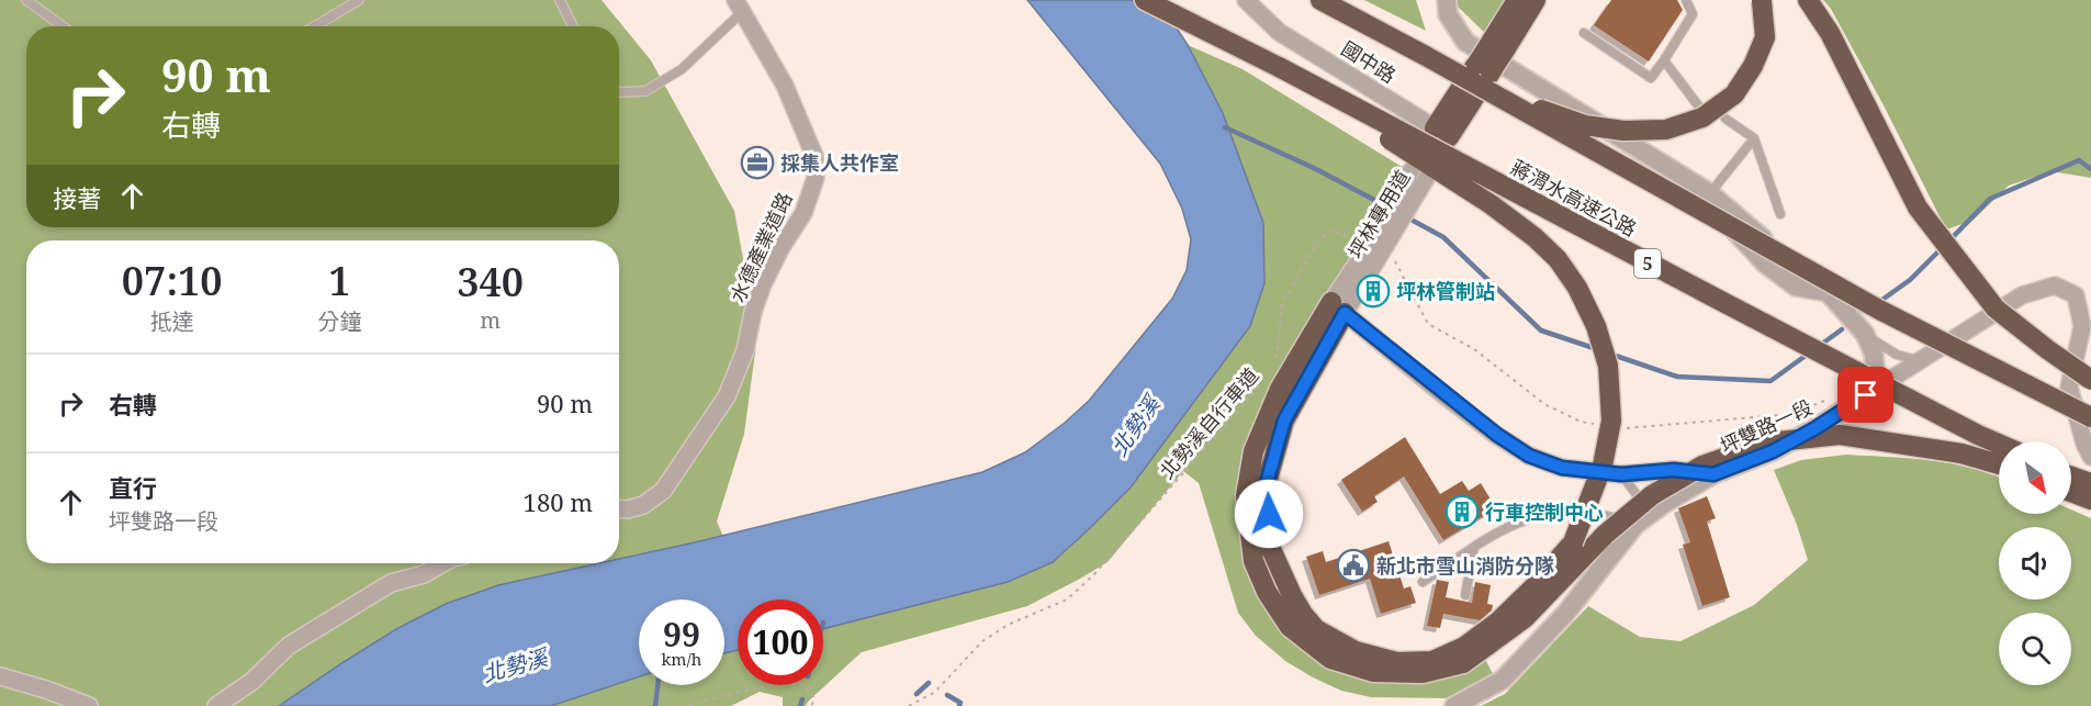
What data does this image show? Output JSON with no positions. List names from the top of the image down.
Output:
{
  "streets": {
    "highway": ["蔣渭水高速公路", "5"],
    "street": [
      "國中路",
      "坪林專用道",
      "水德產業道路",
      "坪雙路一段"
    ],
    "path": ["北勢溪自行車道"]
  },
  "crossings": [
    ["國中路", "坪林專用道"],
    ["坪林專用道", "北勢溪自行車道"]
  ],
  "water": ["北勢溪"],
  "places": {
    "office": ["採集人共作室"],
    "building": ["坪林管制站", "行車控制中心"],
    "public building": ["新北市雪山消防分隊"]
  },
  "north": "bottom right",
  "page": {
    "turn": ["90 m", "右轉"],
    "then": "接著",
    "eta": [
      "07:10",
      "抵達",
      "1",
      "分鐘",
      "340",
      "m"
    ],
    "list": [
      {
        "name": "右轉",
        "value": "90 m"
      },
      {
        "name": "直行",
        "note": "坪雙路一段",
        "value": "180 m"
      }
    ],
    "speed": "99 km/h",
    "limit": "100"
  }
}
